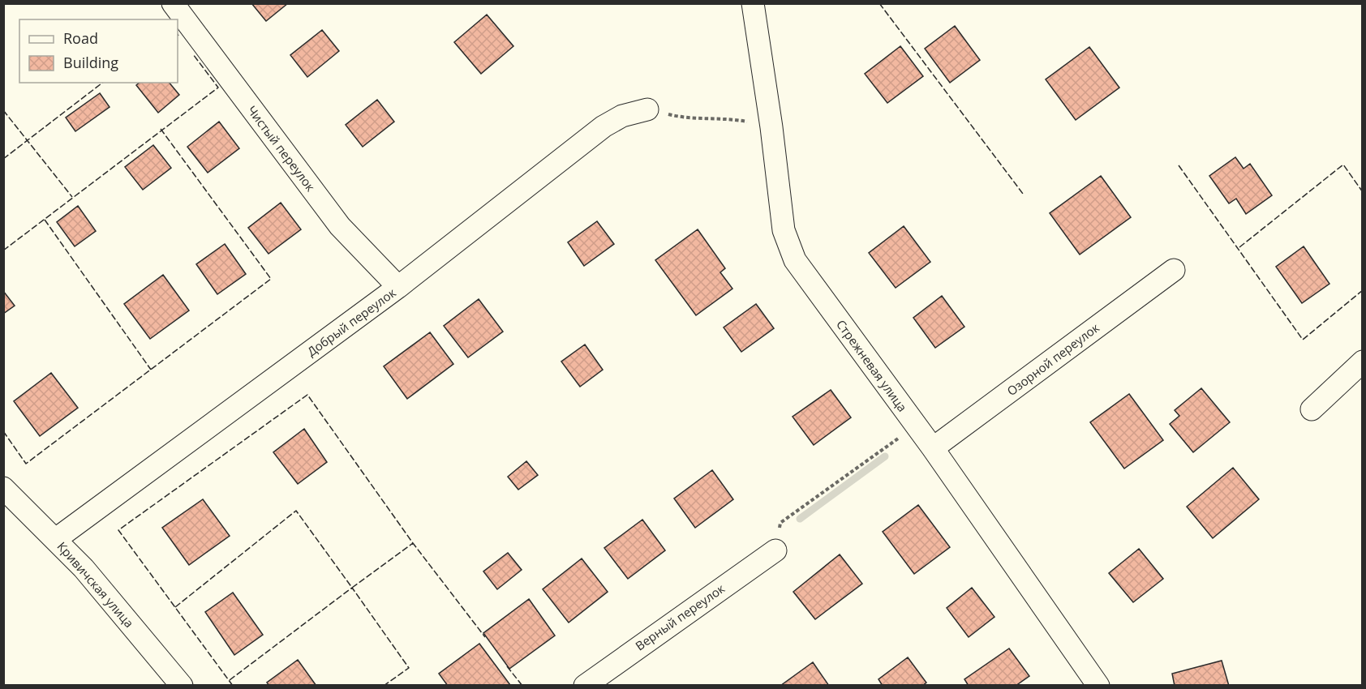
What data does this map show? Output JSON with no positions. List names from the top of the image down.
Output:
{
  "streets": {
    "street": [
      "Чистый переулок",
      "Добрый переулок",
      "Озорной переулок",
      "Стрежневая улица",
      "Кривичская улица",
      "Верный переулок"
    ]
  },
  "crossings": [
    ["Чистый переулок", "Добрый переулок"],
    ["Добрый переулок", "Кривичская улица"],
    ["Озорной переулок", "Стрежневая улица"]
  ],
  "legend": ["Road", "Building"]
}
